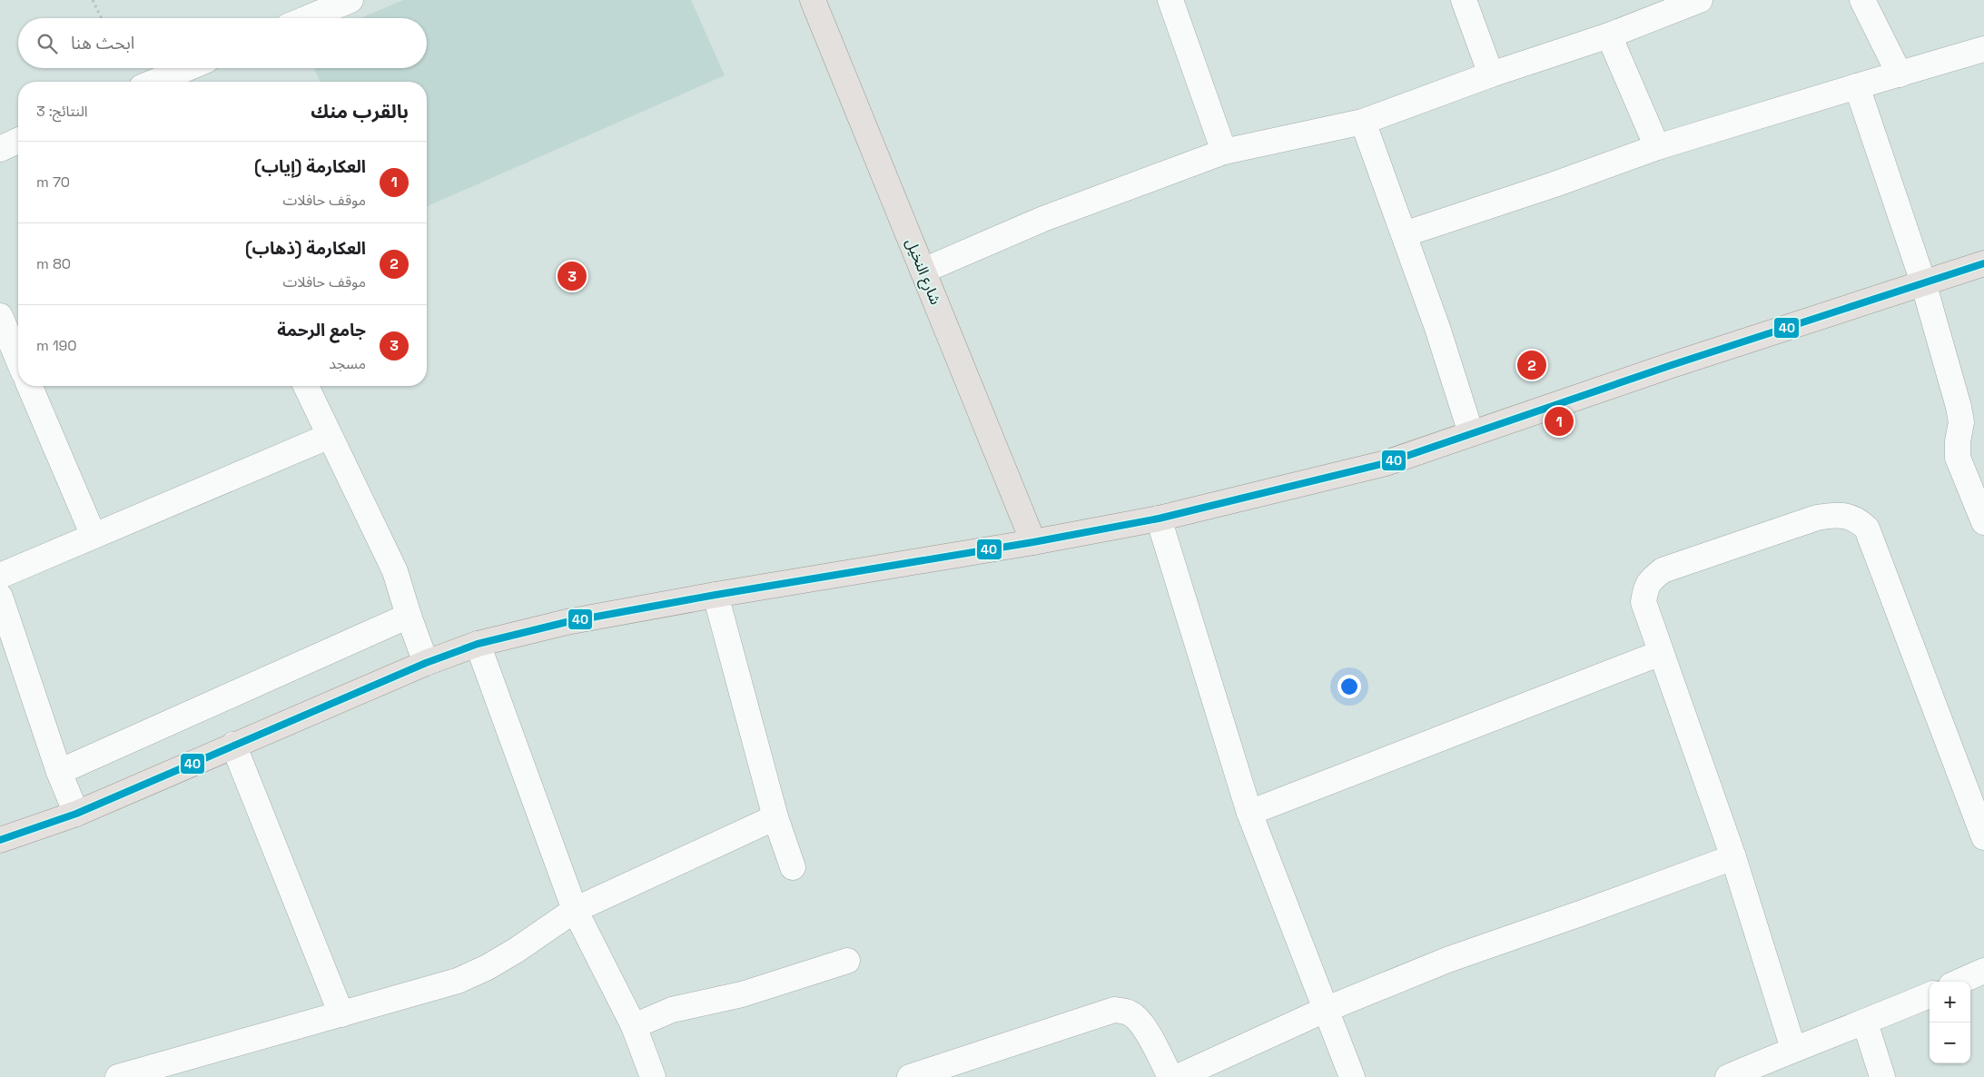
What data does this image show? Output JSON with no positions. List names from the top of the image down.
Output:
{
  "streets": {
    "main road": ["شارع النخيل"]
  },
  "lines": ["transit line 40"],
  "page": {
    "search": "ابحث هنا",
    "heading": ["بالقرب منك", "النتائج: 3"],
    "list": [
      {
        "mark": "1",
        "name": "العكارمة (إياب)",
        "note": "موقف حافلات",
        "value": "70 m"
      },
      {
        "mark": "2",
        "name": "العكارمة (ذهاب)",
        "note": "موقف حافلات",
        "value": "80 m"
      },
      {
        "mark": "3",
        "name": "جامع الرحمة",
        "note": "مسجد",
        "value": "190 m"
      }
    ],
    "pins": ["3", "2", "1"],
    "map_buttons": ["+", "−"]
  }
}
